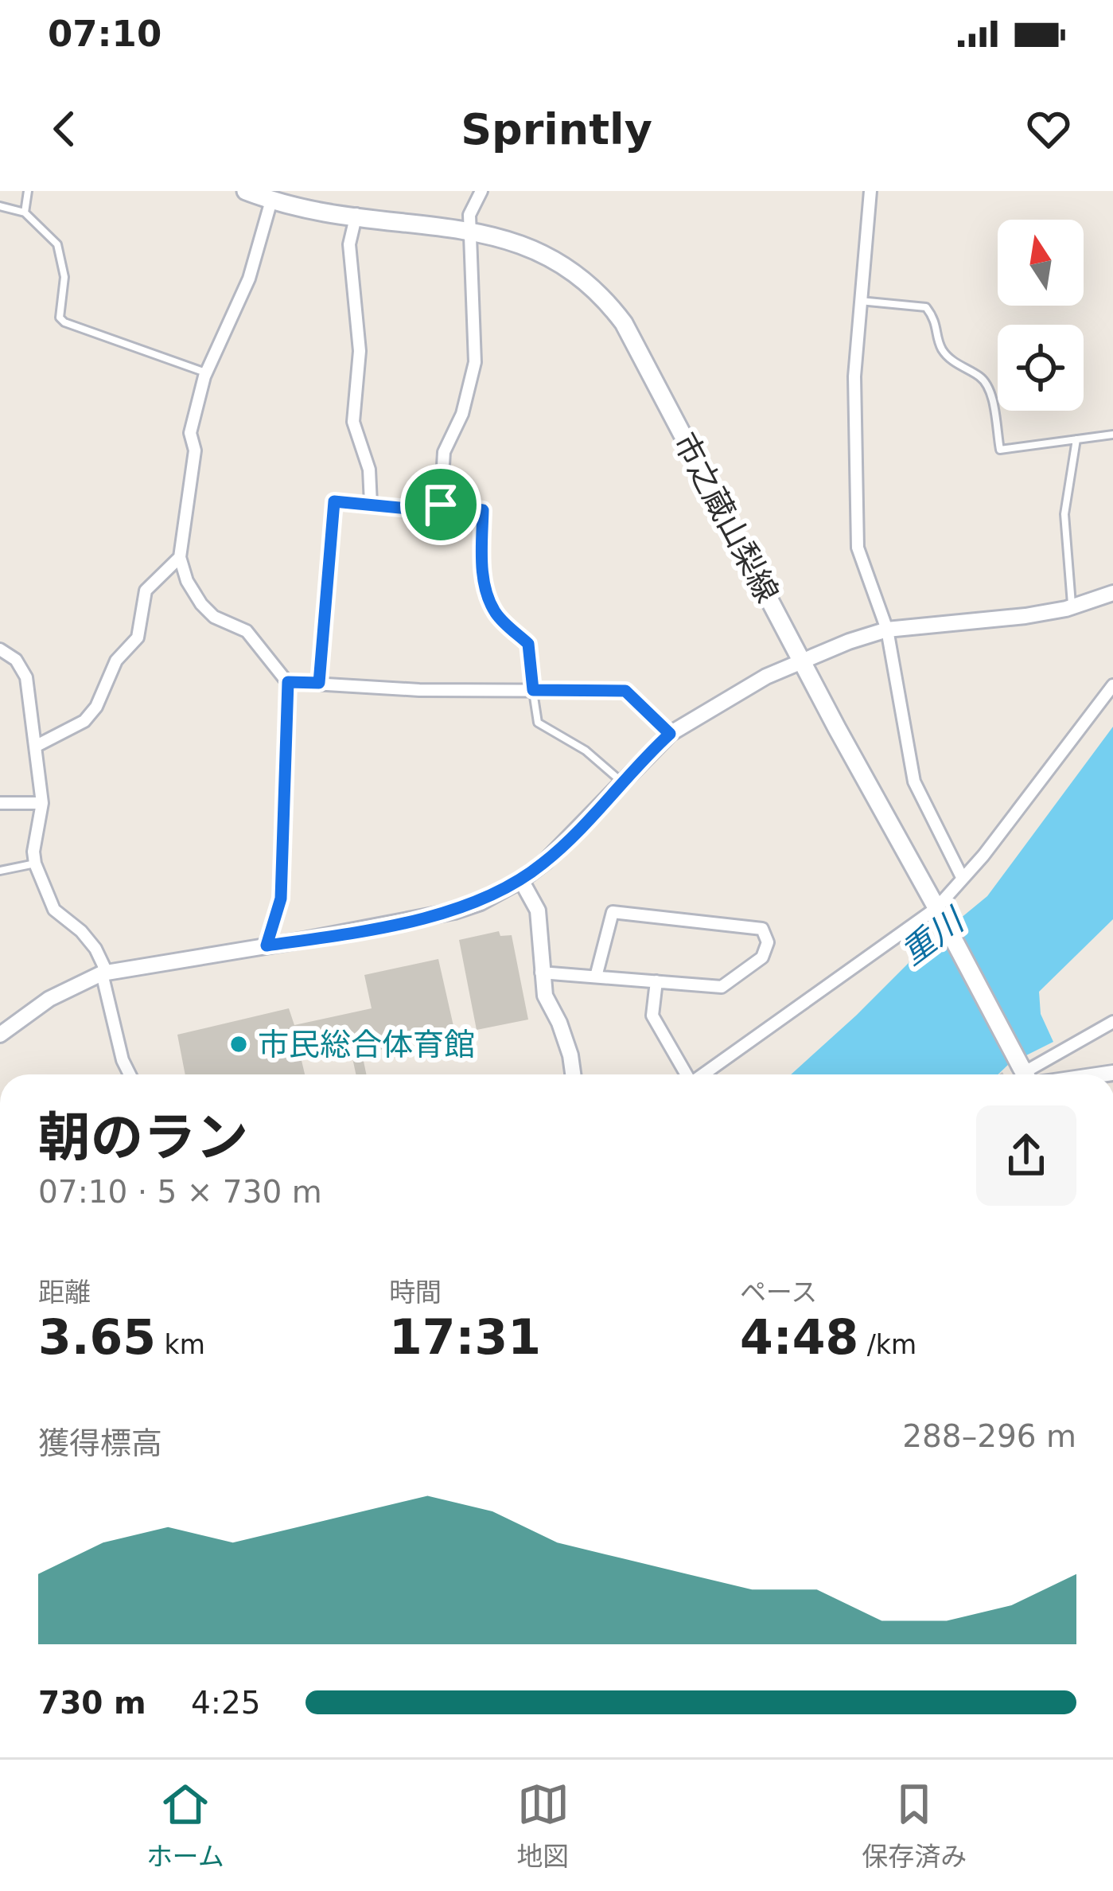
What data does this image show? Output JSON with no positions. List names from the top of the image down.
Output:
{
  "streets": {
    "main road": ["市之蔵山梨線"]
  },
  "water": ["重川"],
  "places": ["市民総合体育館"],
  "north": "top",
  "page": {
    "status": "07:10",
    "header": "Sprintly",
    "heading": ["朝のラン", "07:10 · 5 × 730 m"],
    "stats": [
      ["距離", "3.65 km"],
      ["時間", "17:31"],
      ["ペース", "4:48 /km"]
    ],
    "chart": ["獲得標高", "288–296 m"],
    "list": [
      {
        "name": "730 m",
        "note": "4:25"
      }
    ],
    "tabs": ["ホーム", "地図", "保存済み"]
  }
}
